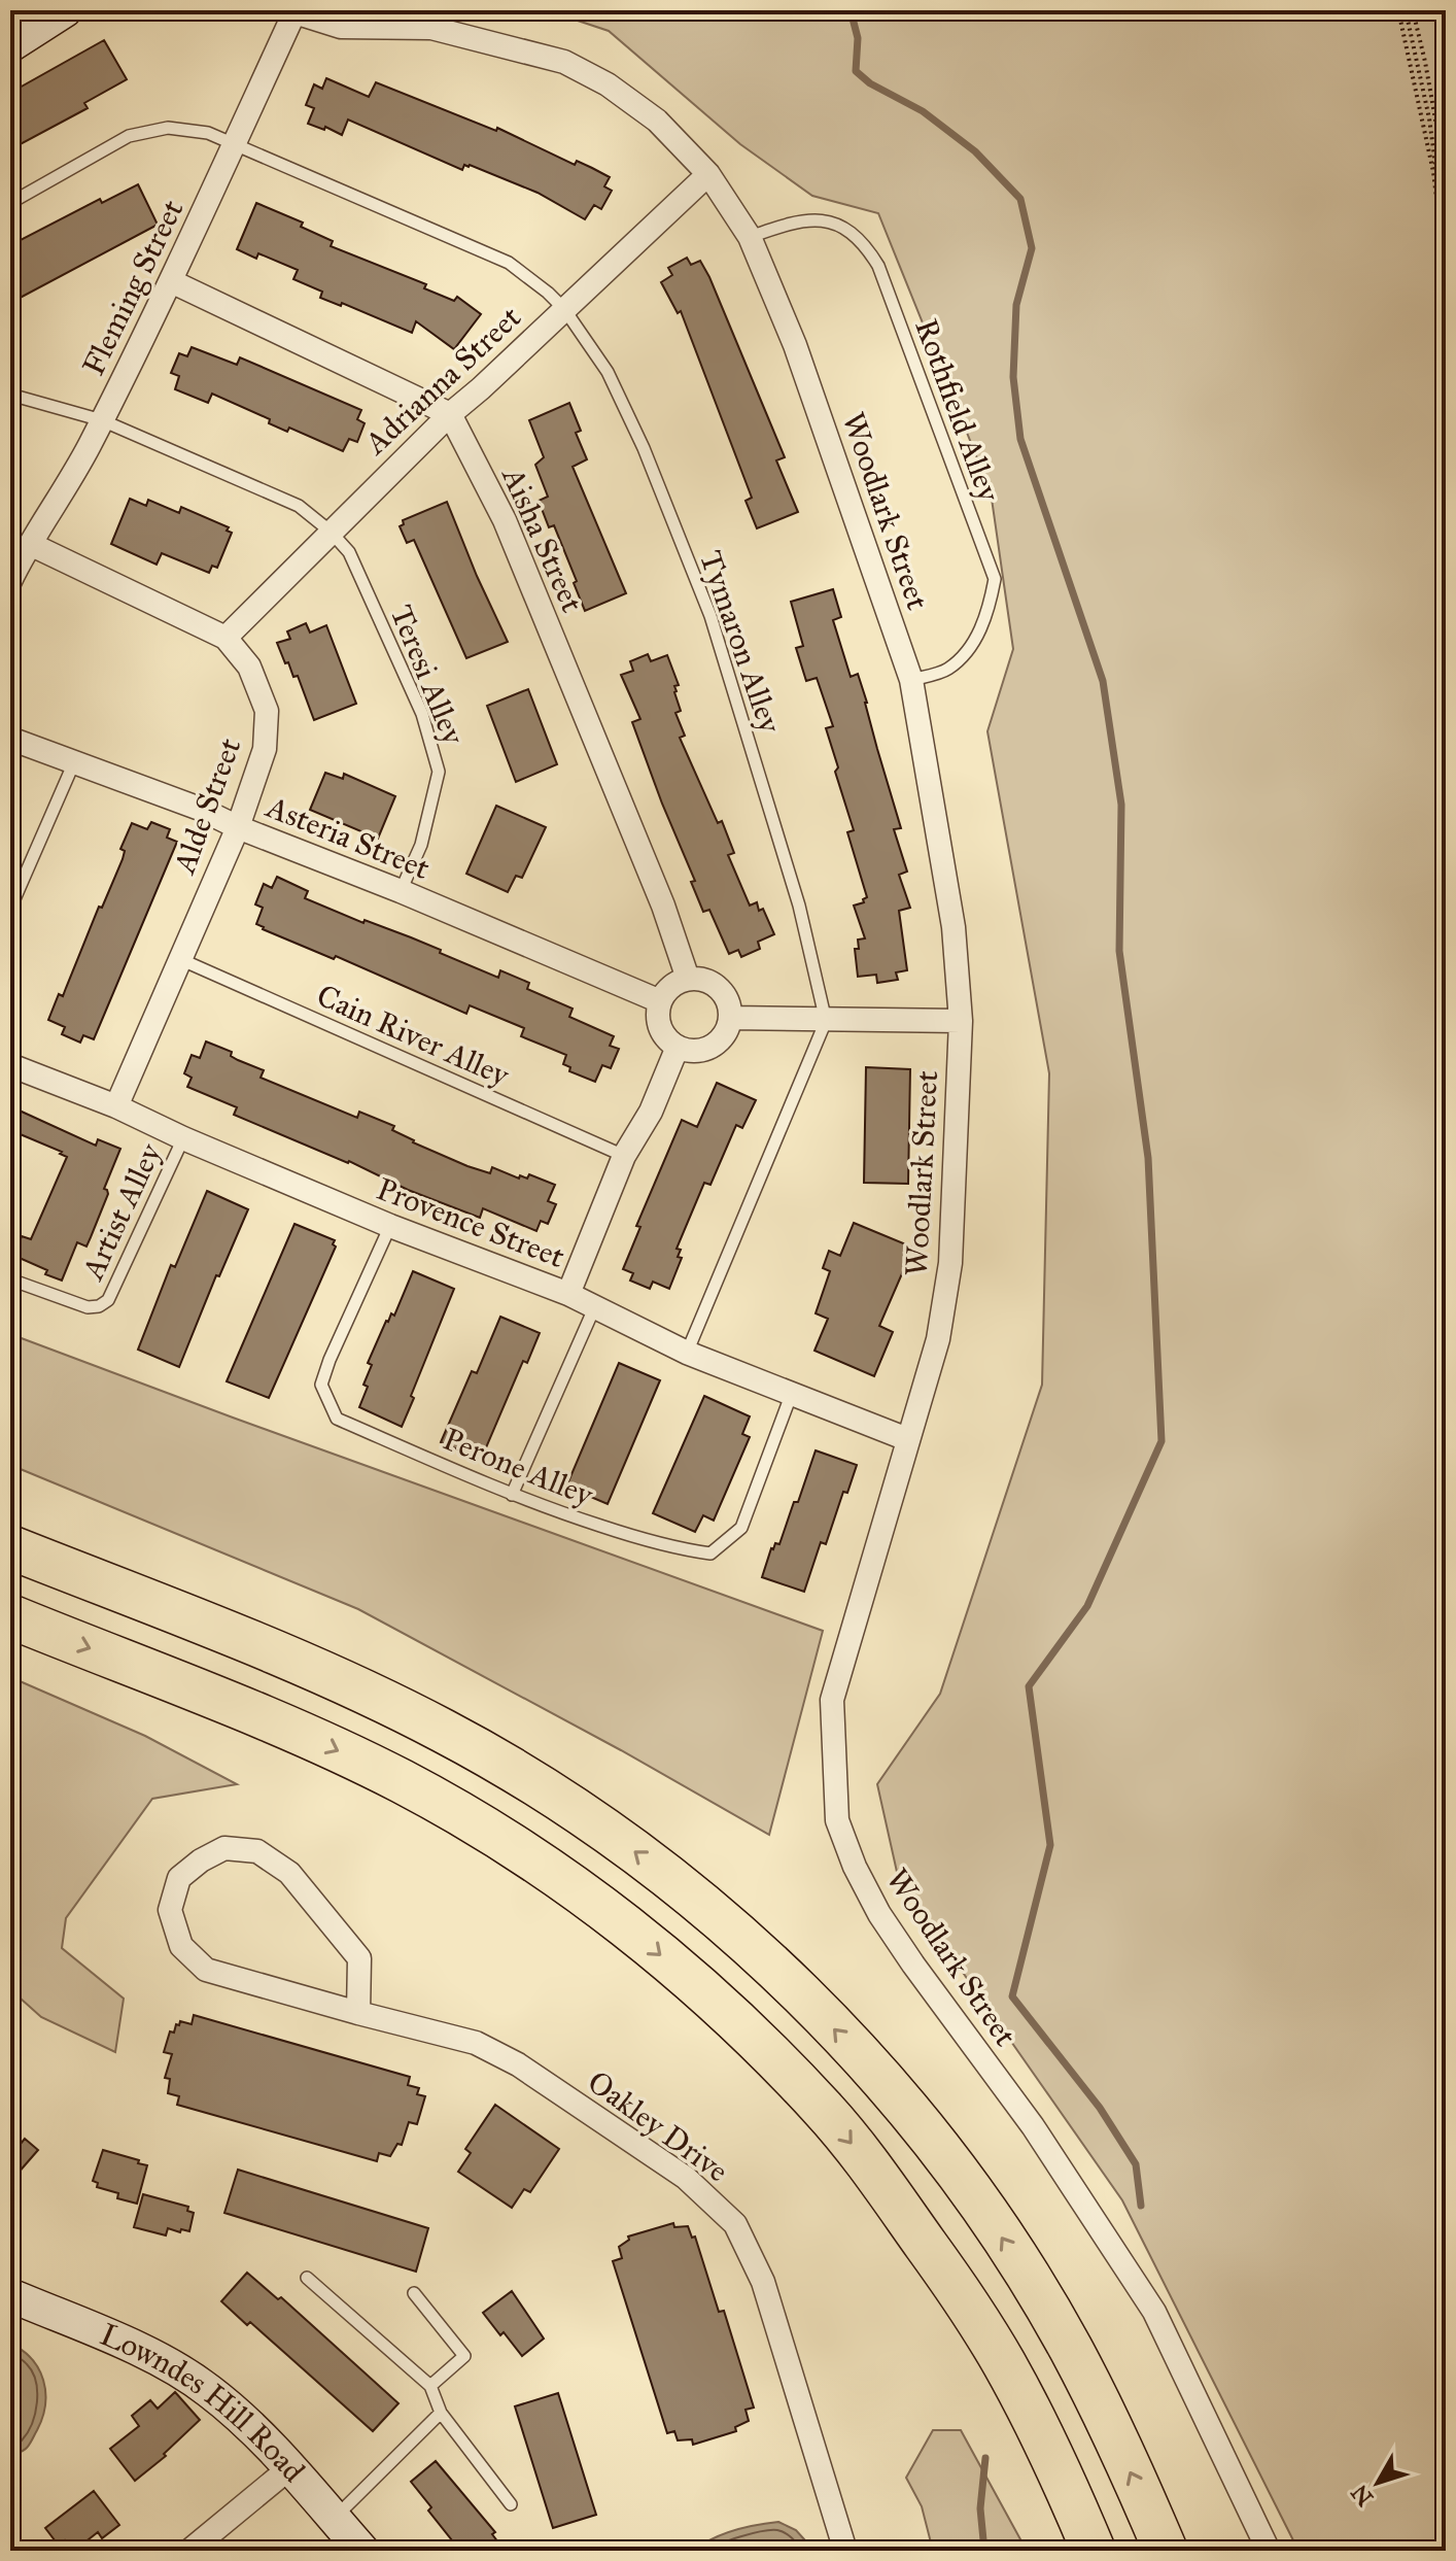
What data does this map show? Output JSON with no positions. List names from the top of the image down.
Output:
{
  "streets": {
    "street": [
      "Fleming Street",
      "Adrianna Street",
      "Woodlark Street",
      "Aisha Street",
      "Alde Street",
      "Asteria Street",
      "Provence Street",
      "Oakley Drive",
      "Lowndes Hill Road"
    ],
    "lane": [
      "Rothfield Alley",
      "Tymaron Alley",
      "Teresi Alley",
      "Cain River Alley",
      "Artist Alley",
      "Perone Alley"
    ]
  },
  "crossings": [
    ["Fleming Street", "Woodlark Street"],
    ["Fleming Street", "Tymaron Alley"],
    ["Fleming Street", "Teresi Alley"],
    ["Fleming Street", "Alde Street"],
    ["Adrianna Street", "Woodlark Street"],
    ["Adrianna Street", "Aisha Street"],
    ["Adrianna Street", "Tymaron Alley"],
    ["Adrianna Street", "Teresi Alley"],
    ["Adrianna Street", "Alde Street"],
    ["Rothfield Alley", "Woodlark Street"],
    ["Woodlark Street", "Provence Street"],
    ["Aisha Street", "Asteria Street"],
    ["Teresi Alley", "Asteria Street"],
    ["Alde Street", "Asteria Street"],
    ["Alde Street", "Cain River Alley"],
    ["Alde Street", "Provence Street"],
    ["Artist Alley", "Provence Street"],
    ["Provence Street", "Perone Alley"]
  ],
  "north": "bottom left"
}
